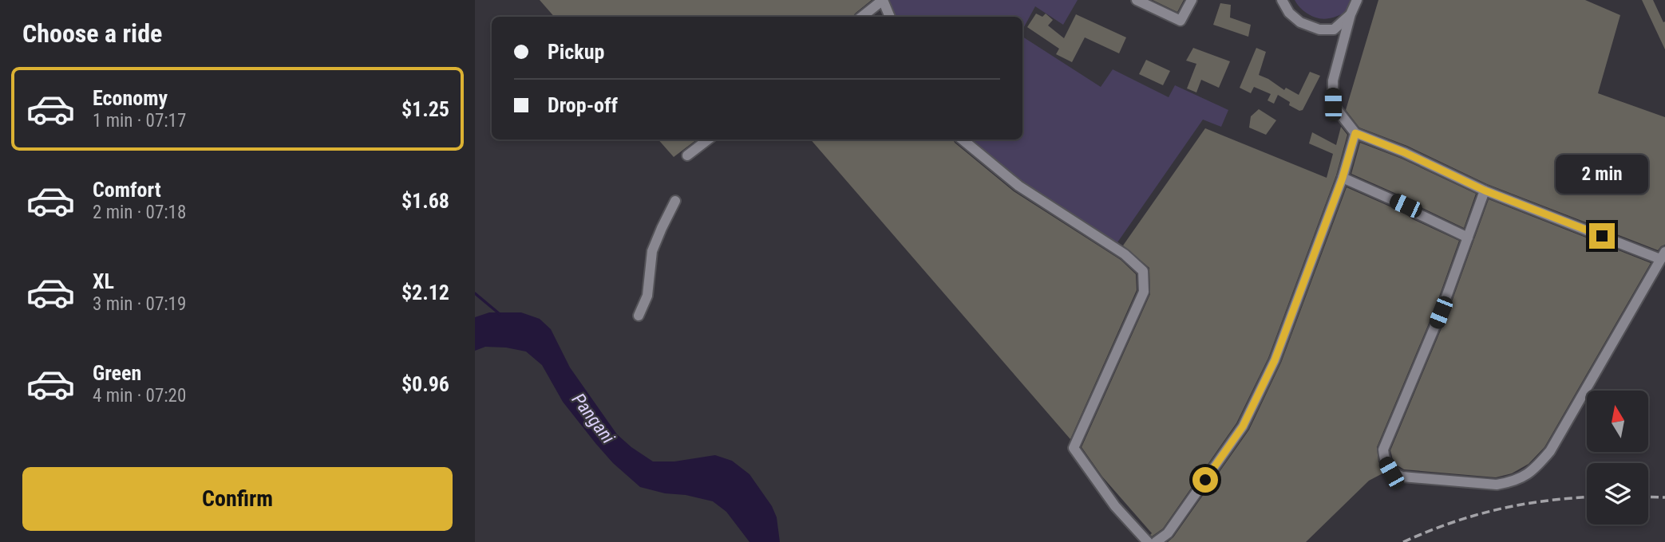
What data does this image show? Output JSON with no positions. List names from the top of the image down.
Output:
{
  "water": ["Pangani"],
  "north": "top",
  "page": {
    "heading": "Choose a ride",
    "banner": ["Pickup", "Drop-off"],
    "list": [
      {
        "name": "Economy",
        "note": "1 min · 07:17",
        "value": "$1.25"
      },
      {
        "name": "Comfort",
        "note": "2 min · 07:18",
        "value": "$1.68"
      },
      {
        "name": "XL",
        "note": "3 min · 07:19",
        "value": "$2.12"
      },
      {
        "name": "Green",
        "note": "4 min · 07:20",
        "value": "$0.96"
      }
    ],
    "bubble": "2 min",
    "buttons": "Confirm"
  }
}
